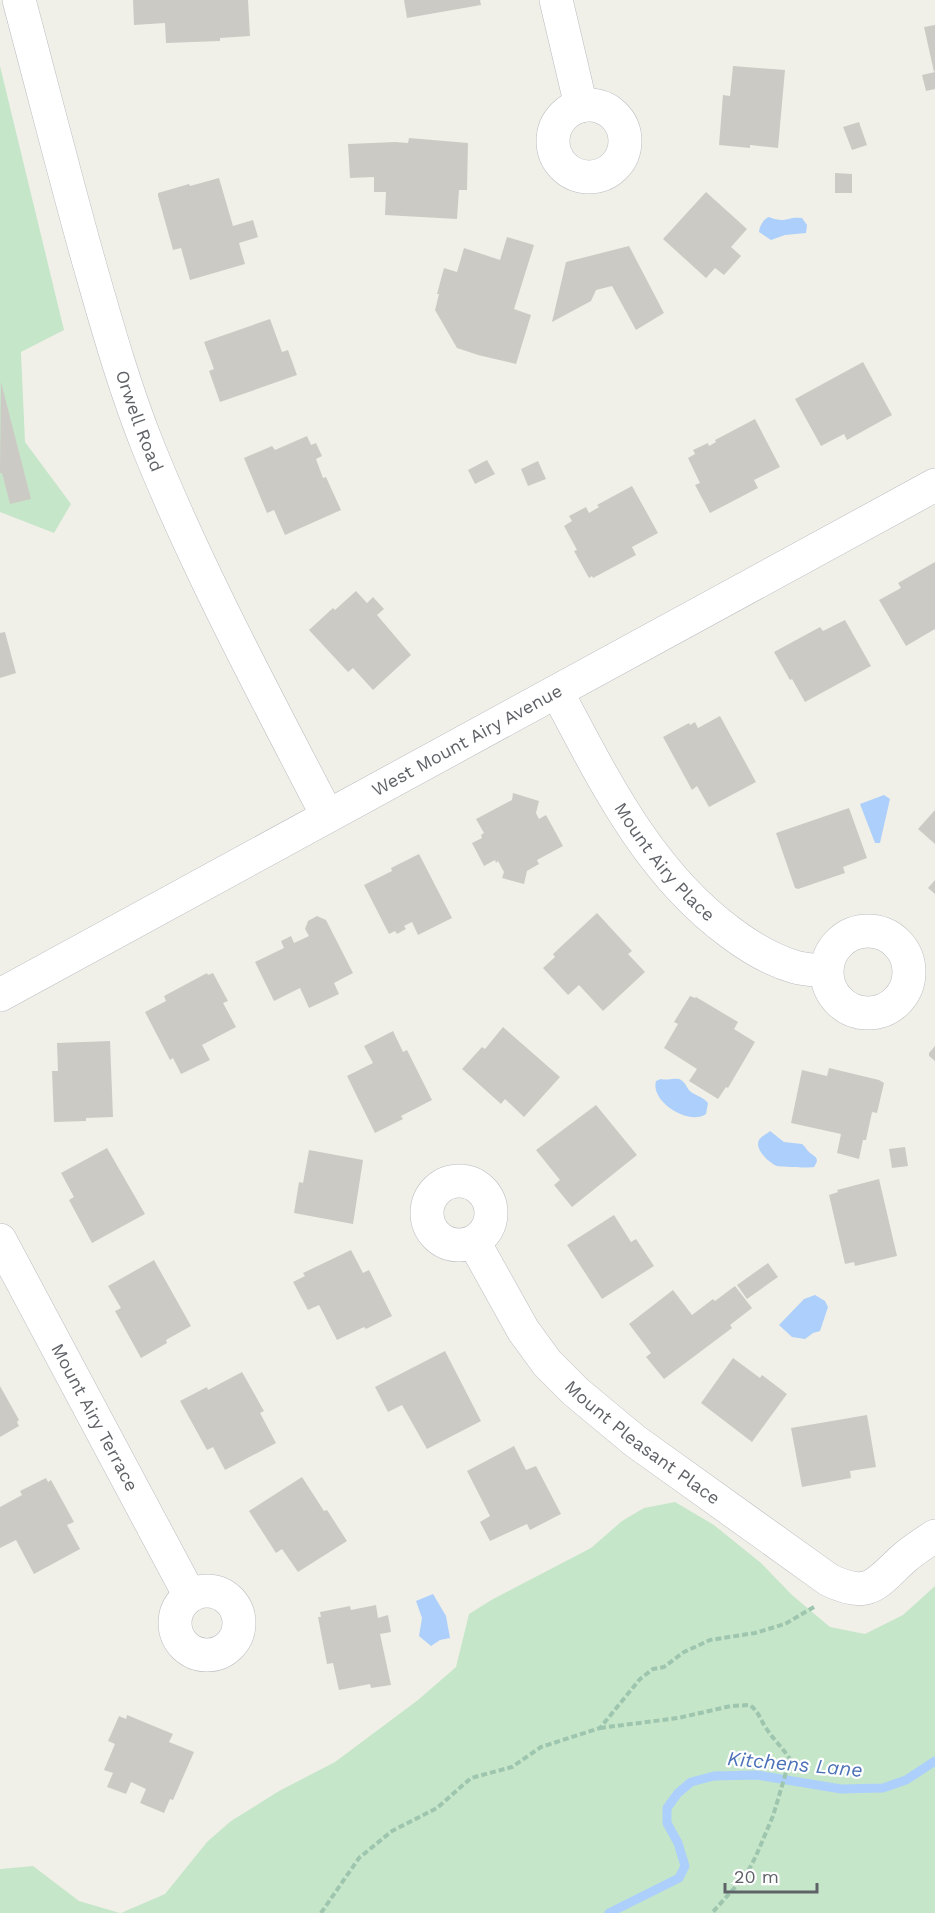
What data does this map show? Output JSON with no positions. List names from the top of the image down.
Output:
{
  "streets": {
    "street": [
      "Orwell Road",
      "West Mount Airy Avenue",
      "Mount Airy Place",
      "Mount Airy Terrace",
      "Mount Pleasant Place"
    ]
  },
  "crossings": [
    ["Orwell Road", "West Mount Airy Avenue"],
    ["West Mount Airy Avenue", "Mount Airy Place"]
  ],
  "water": ["Kitchens Lane"],
  "scale_bar": "20 m"
}
